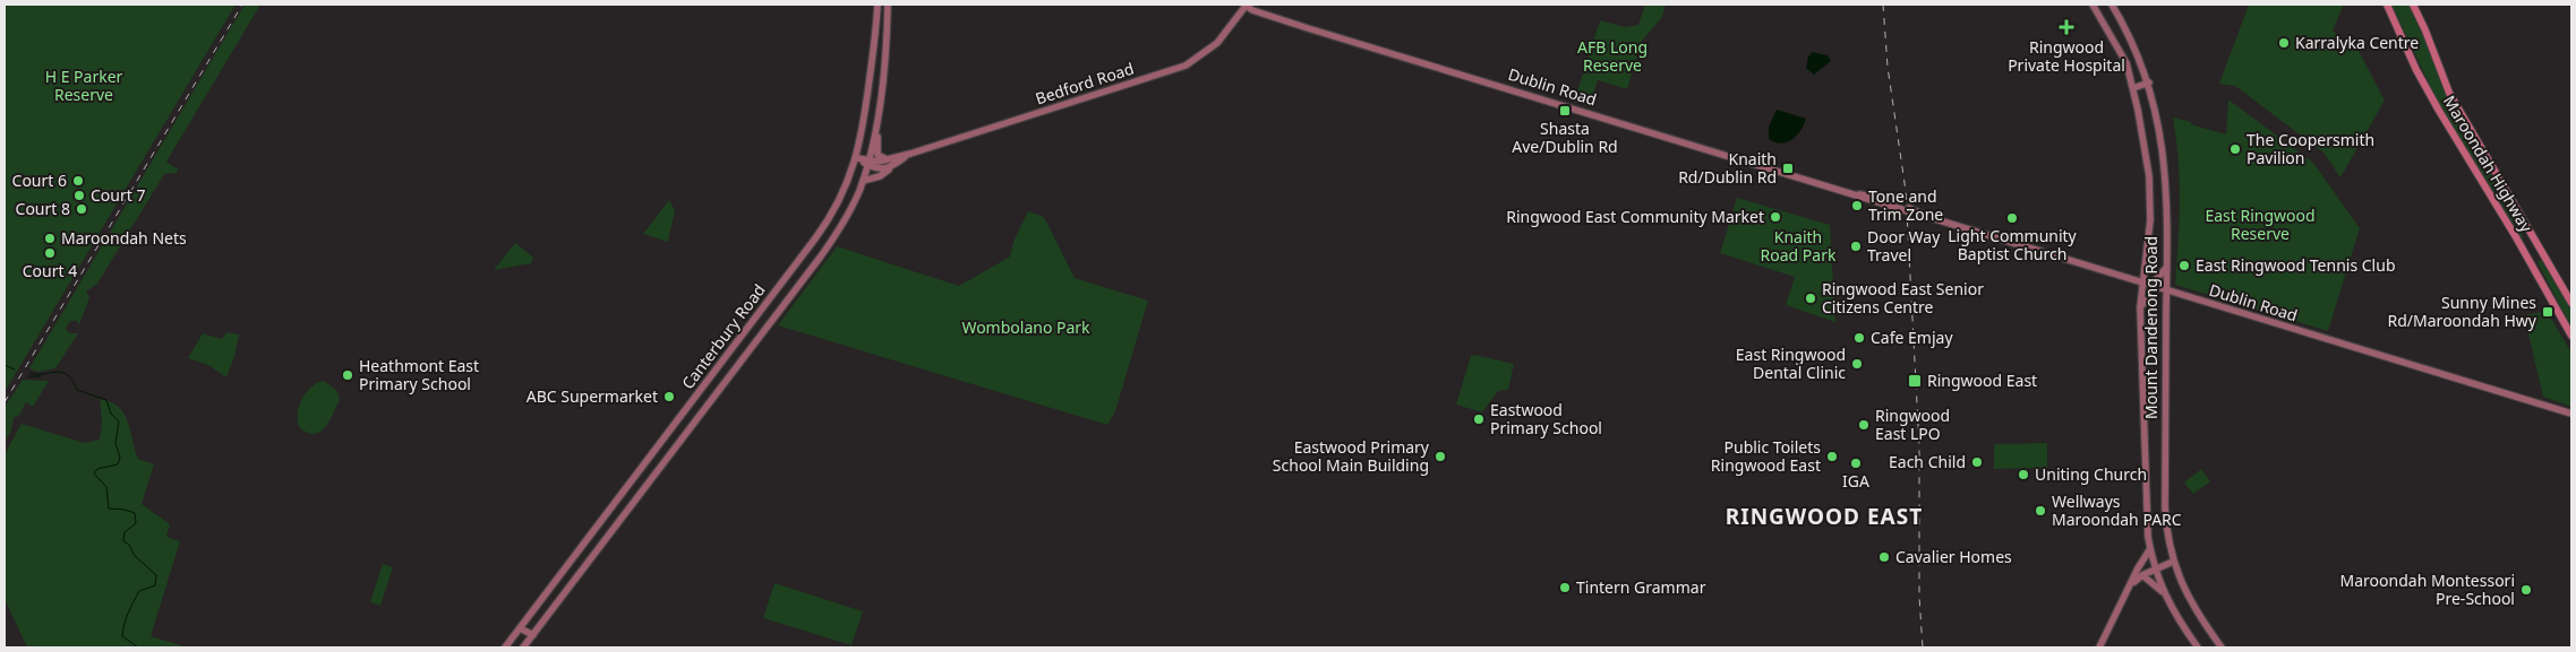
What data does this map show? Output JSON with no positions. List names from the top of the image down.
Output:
{
  "streets": {
    "highway": ["Maroondah Highway"],
    "main road": [
      "Bedford Road",
      "Dublin Road",
      "Mount Dandenong Road",
      "Canterbury Road"
    ]
  },
  "crossings": [
    ["Bedford Road", "Dublin Road"],
    ["Bedford Road", "Canterbury Road"],
    ["Dublin Road", "Mount Dandenong Road"]
  ],
  "districts": ["RINGWOOD EAST"],
  "parks": [
    "AFB Long Reserve",
    "H E Parker Reserve",
    "East Ringwood Reserve",
    "Knaith Road Park",
    "Wombolano Park"
  ],
  "places": {
    "health": ["Ringwood Private Hospital"],
    "other": [
      "Karralyka Centre",
      "The Coopersmith Pavilion",
      "Court 6",
      "Court 7",
      "Tone and Trim Zone",
      "Court 8",
      "Ringwood East Community Market",
      "Light Community Baptist Church",
      "Maroondah Nets",
      "Door Way Travel",
      "Court 4",
      "East Ringwood Tennis Club",
      "Ringwood East Senior Citizens Centre",
      "Cafe Emjay",
      "East Ringwood Dental Clinic",
      "Heathmont East Primary School",
      "ABC Supermarket",
      "Eastwood Primary School",
      "Ringwood East LPO",
      "Eastwood Primary School Main Building",
      "Public Toilets Ringwood East",
      "Each Child",
      "IGA",
      "Uniting Church",
      "Wellways Maroondah PARC",
      "Cavalier Homes",
      "Tintern Grammar",
      "Maroondah Montessori Pre-School"
    ],
    "transit": [
      "Shasta Ave/Dublin Rd",
      "Knaith Rd/Dublin Rd",
      "Sunny Mines Rd/Maroondah Hwy",
      "Ringwood East"
    ]
  }
}
